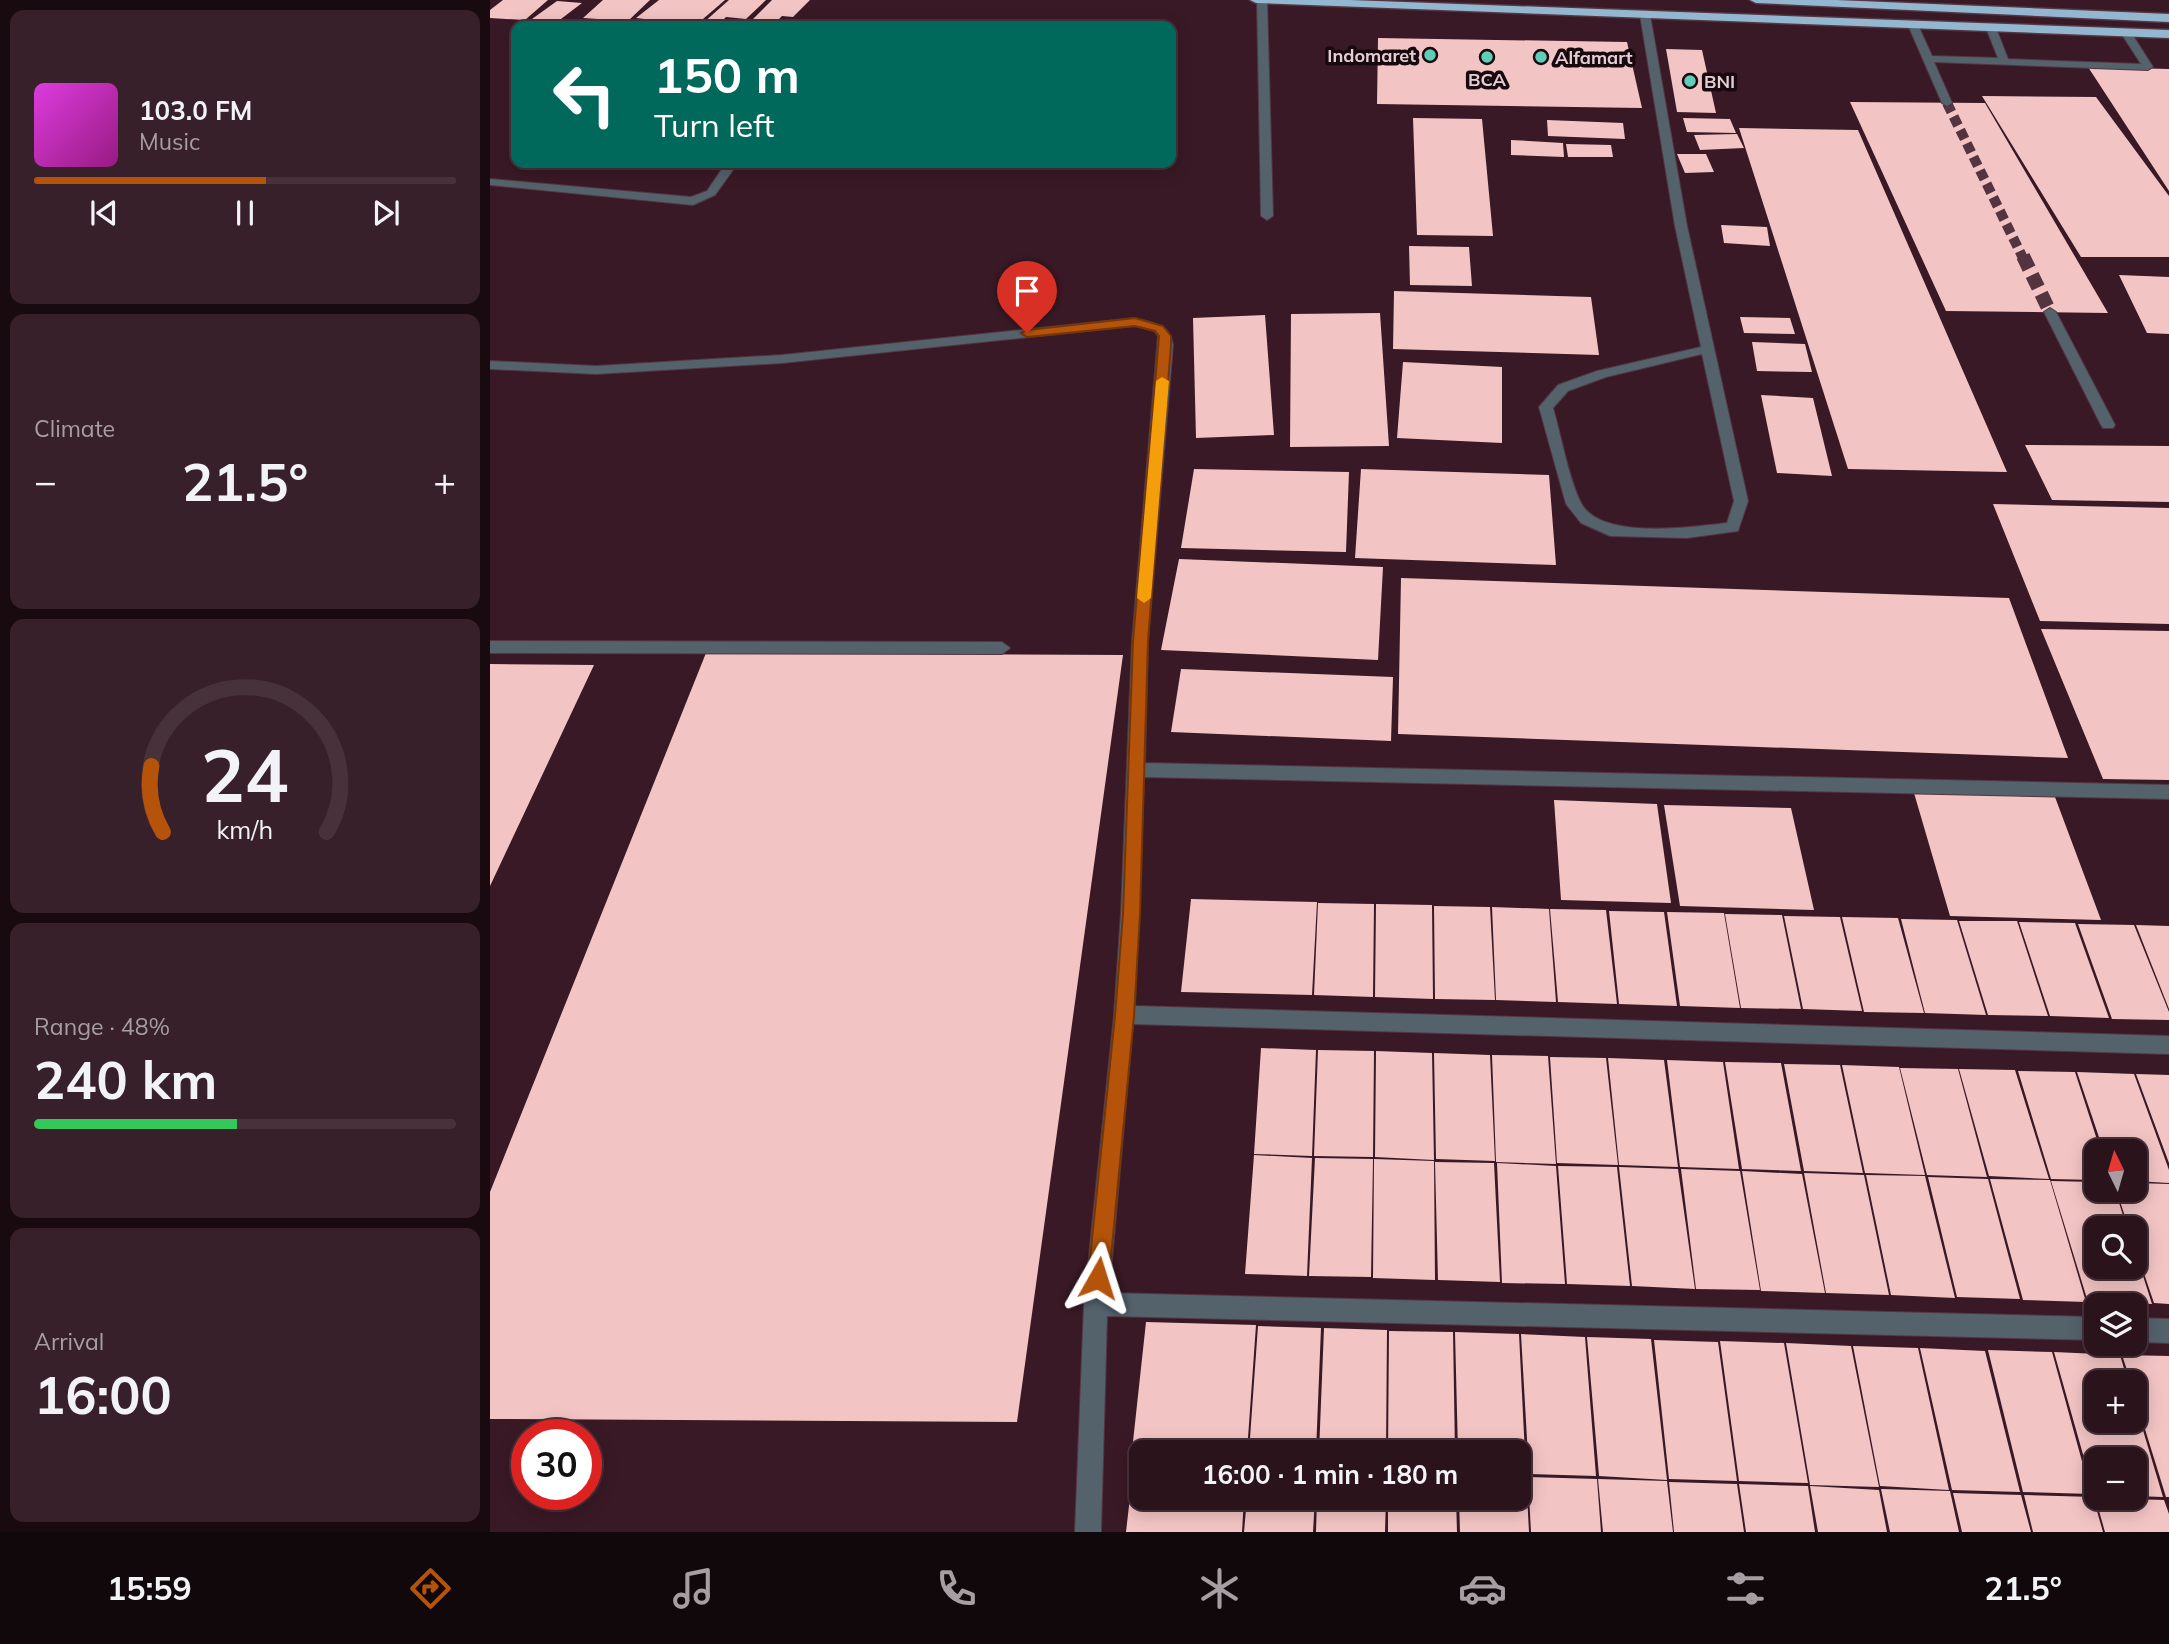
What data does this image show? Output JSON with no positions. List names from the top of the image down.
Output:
{
  "places": [
    "Indomaret",
    "BCA",
    "Alfamart",
    "BNI"
  ],
  "north": "top",
  "page": {
    "turn": ["150 m", "Turn left"],
    "song": ["103.0 FM", "Music"],
    "tile": [
      "Climate",
      ["Range · 48%", "240 km"],
      ["Arrival", "16:00"]
    ],
    "heat": ["−", "21.5°", "+"],
    "map_buttons": ["+", "−"],
    "limit": "30",
    "trip": "16:00 · 1 min · 180 m",
    "tabs": ["15:59", "21.5°"],
    "gauge": ["24", "km/h"]
  }
}
